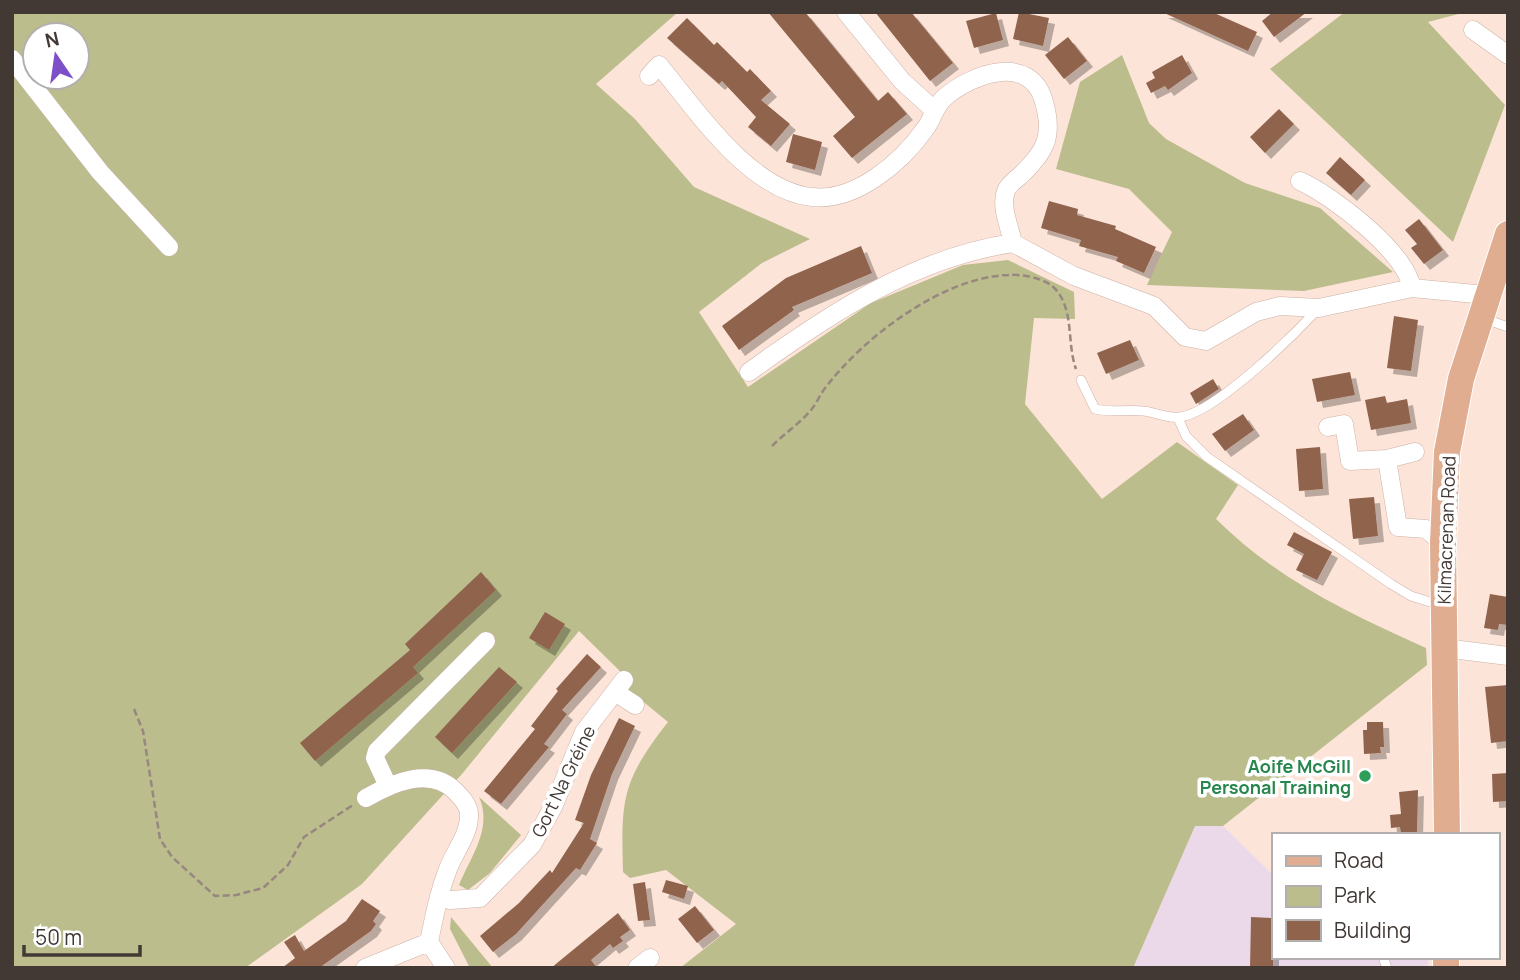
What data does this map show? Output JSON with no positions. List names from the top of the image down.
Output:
{
  "streets": {
    "main road": ["Kilmacrenan Road"],
    "street": ["Gort Na Gréine"]
  },
  "places": ["Aoife McGill Personal Training"],
  "legend": ["Road", "Park", "Building"],
  "scale_bar": "50 m",
  "north": "top"
}
